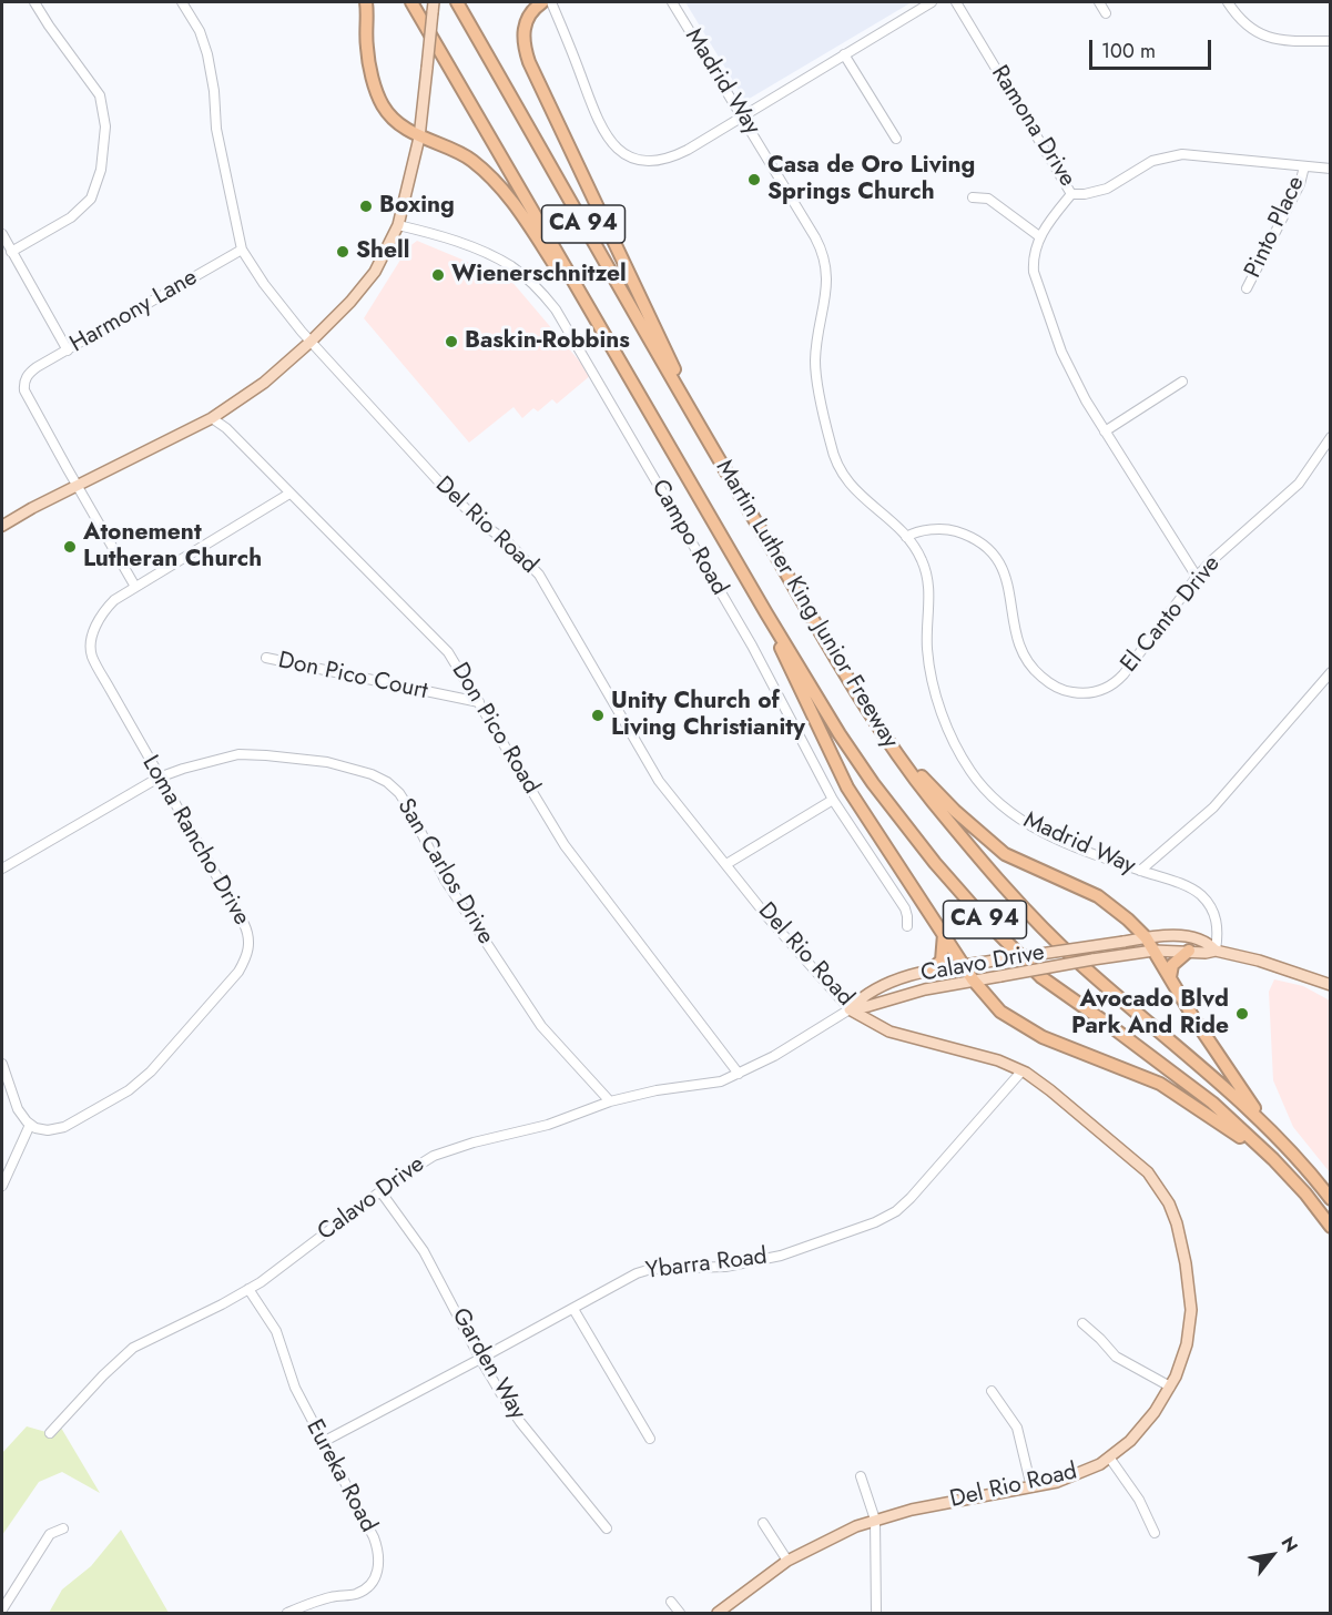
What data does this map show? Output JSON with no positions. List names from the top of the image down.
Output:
{
  "streets": {
    "highway": ["CA 94", "Martin Luther King Junior Freeway"],
    "main road": ["Del Rio Road", "Calavo Drive"],
    "street": [
      "Madrid Way",
      "Ramona Drive",
      "Pinto Place",
      "Harmony Lane",
      "Campo Road",
      "El Canto Drive",
      "Don Pico Court",
      "Don Pico Road",
      "Loma Rancho Drive",
      "San Carlos Drive",
      "Ybarra Road",
      "Garden Way",
      "Eureka Road"
    ]
  },
  "crossings": [
    ["Madrid Way", "El Canto Drive"],
    ["Madrid Way", "Calavo Drive"],
    ["Ramona Drive", "Pinto Place"],
    ["CA 94", "Martin Luther King Junior Freeway"],
    ["Harmony Lane", "Del Rio Road"],
    ["Del Rio Road", "Calavo Drive"],
    ["Del Rio Road", "Ybarra Road"],
    ["Don Pico Court", "Don Pico Road"],
    ["Don Pico Road", "Loma Rancho Drive"],
    ["Don Pico Road", "Calavo Drive"],
    ["Loma Rancho Drive", "San Carlos Drive"],
    ["San Carlos Drive", "Calavo Drive"],
    ["Calavo Drive", "Garden Way"],
    ["Calavo Drive", "Eureka Road"],
    ["Ybarra Road", "Garden Way"],
    ["Ybarra Road", "Eureka Road"]
  ],
  "places": [
    "Casa de Oro Living Springs Church",
    "Boxing",
    "Shell",
    "Wienerschnitzel",
    "Baskin-Robbins",
    "Atonement Lutheran Church",
    "Unity Church of Living Christianity",
    "Avocado Blvd Park And Ride"
  ],
  "scale_bar": "100 m",
  "north": "top right"
}
